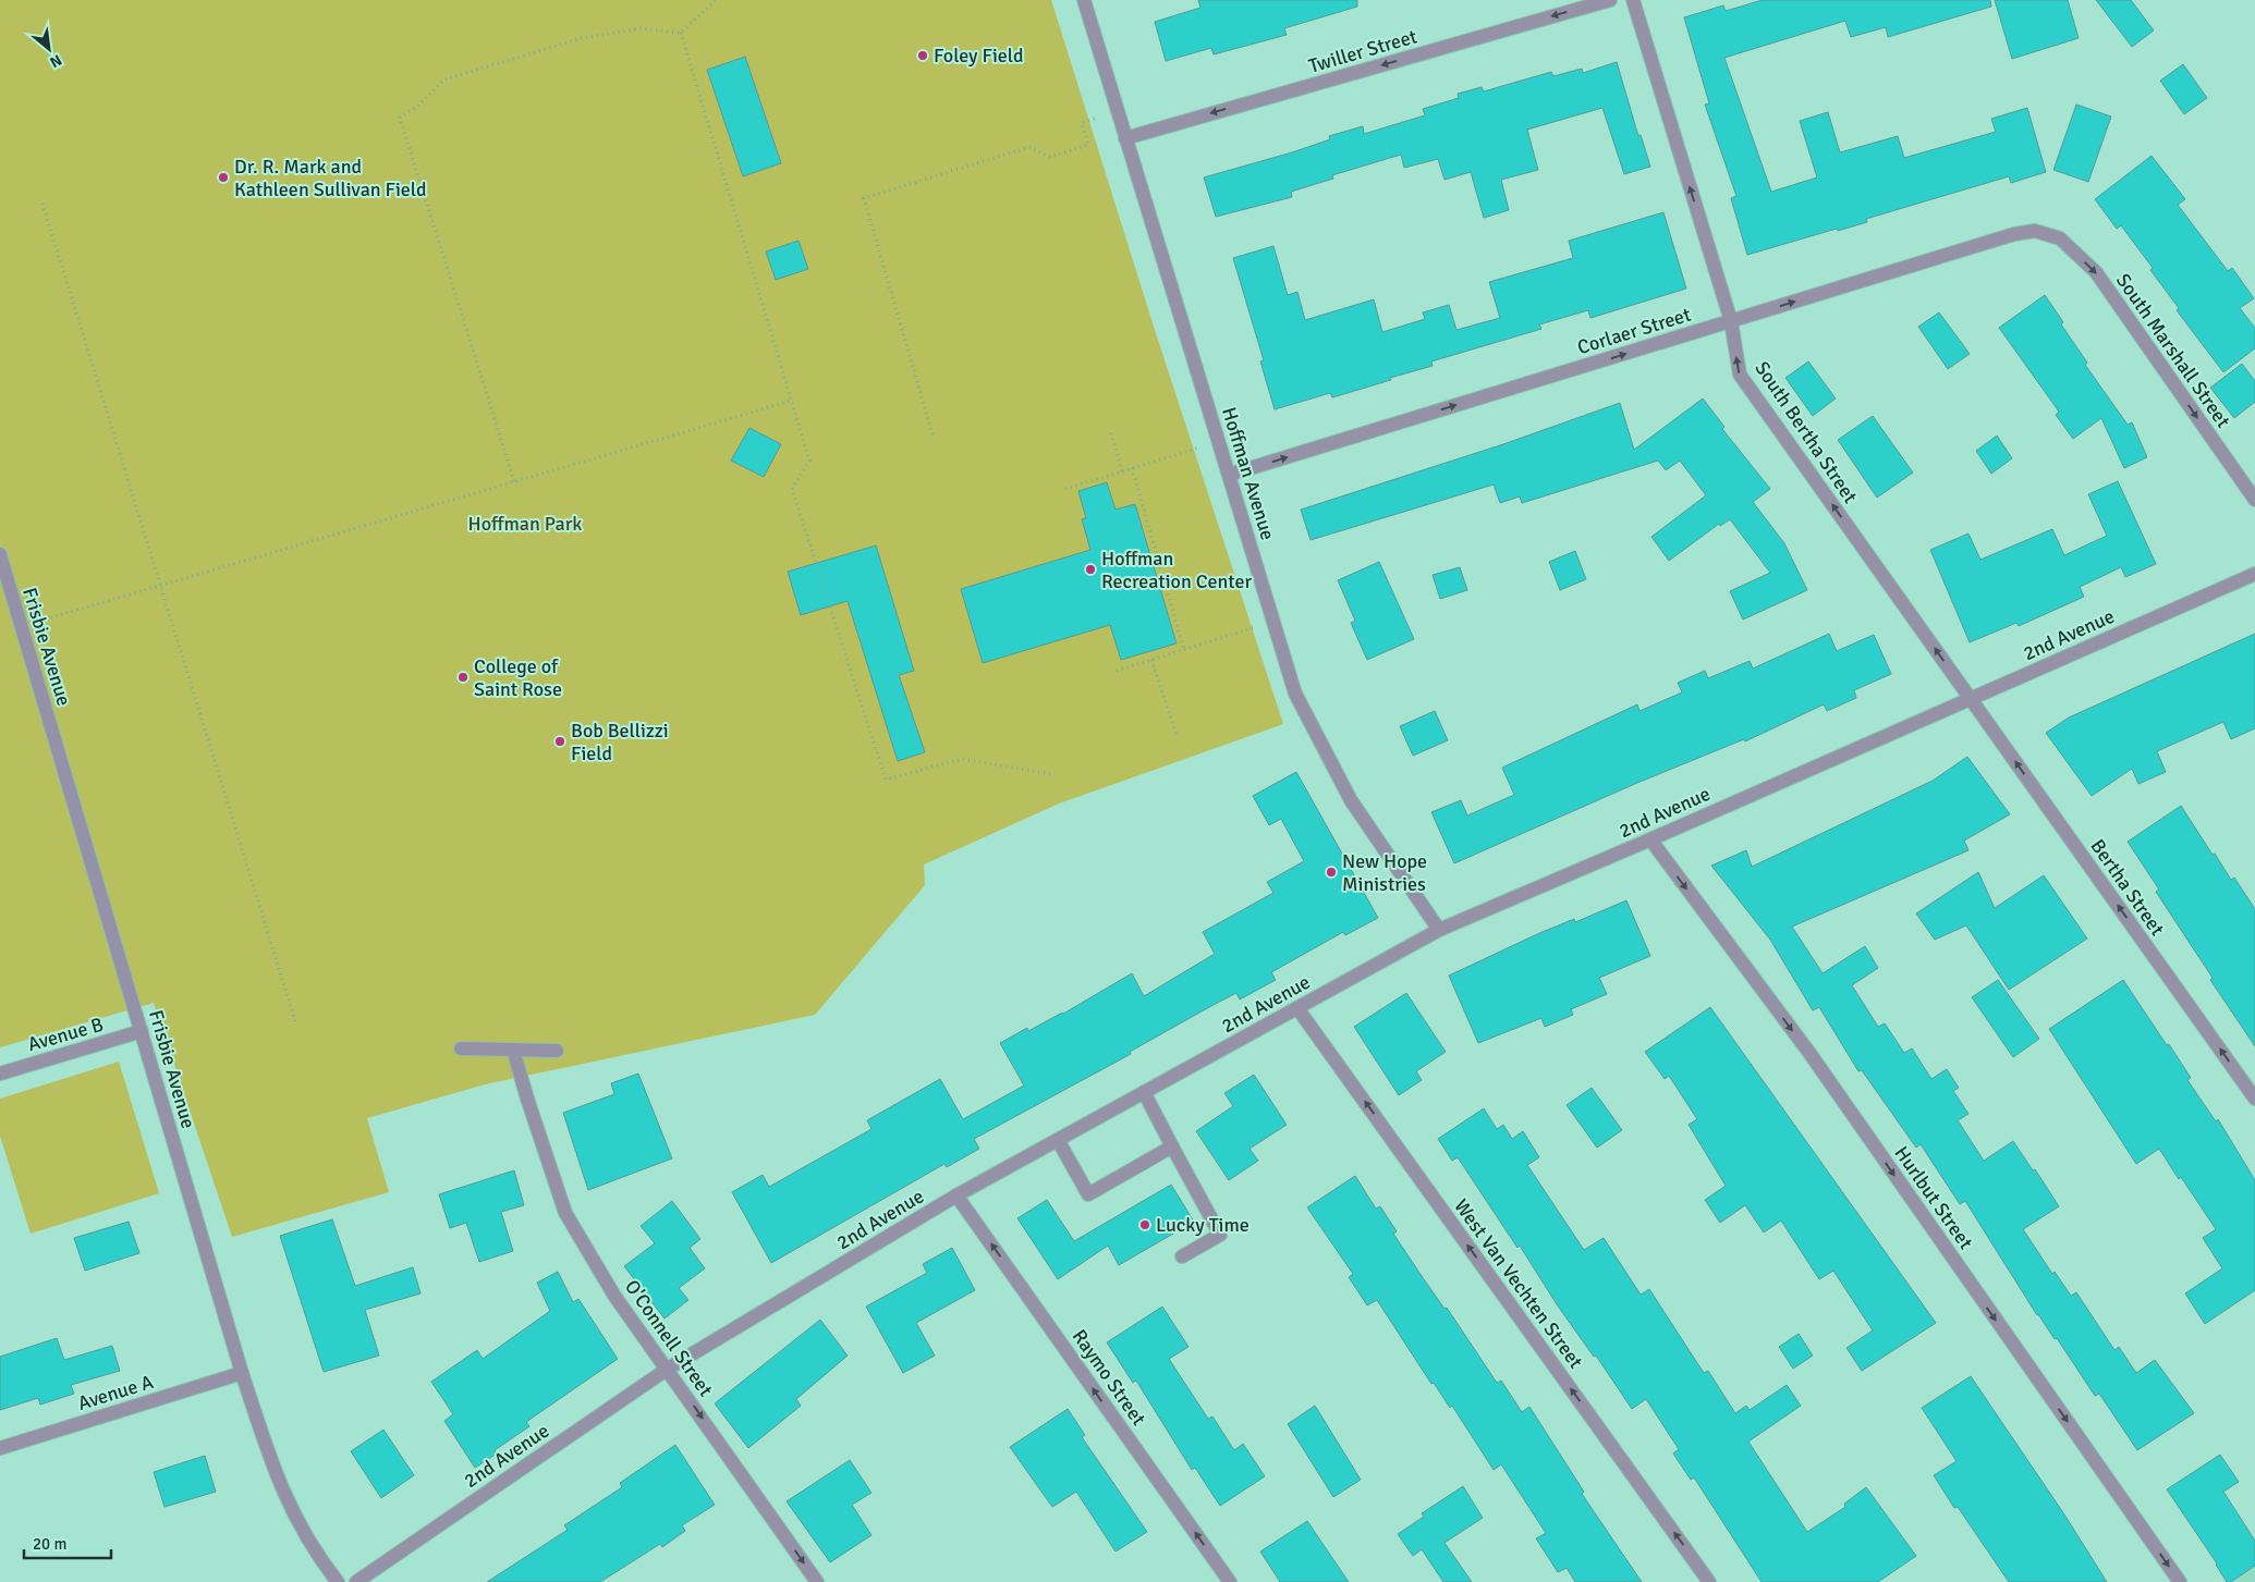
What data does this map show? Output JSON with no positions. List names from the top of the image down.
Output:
{
  "streets": {
    "street": [
      "Twiller Street",
      "Corlaer Street",
      "South Marshall Street",
      "South Bertha Street",
      "Hoffman Avenue",
      "2nd Avenue",
      "Frisbie Avenue",
      "Bertha Street",
      "Avenue B",
      "Hurlbut Street",
      "West Van Vechten Street",
      "O'Connell Street",
      "Raymo Street",
      "Avenue A"
    ]
  },
  "crossings": [
    ["Twiller Street", "Hoffman Avenue"],
    ["Corlaer Street", "South Marshall Street"],
    ["Corlaer Street", "South Bertha Street"],
    ["Corlaer Street", "Hoffman Avenue"],
    ["South Bertha Street", "2nd Avenue"],
    ["South Bertha Street", "Bertha Street"],
    ["Hoffman Avenue", "2nd Avenue"],
    ["2nd Avenue", "Bertha Street"],
    ["2nd Avenue", "Hurlbut Street"],
    ["2nd Avenue", "West Van Vechten Street"],
    ["2nd Avenue", "O'Connell Street"],
    ["2nd Avenue", "Raymo Street"],
    ["Frisbie Avenue", "Avenue B"],
    ["Frisbie Avenue", "Avenue A"]
  ],
  "one_way": [
    "Twiller Street",
    "Corlaer Street",
    "South Marshall Street",
    "South Bertha Street",
    "Bertha Street",
    "Hurlbut Street",
    "West Van Vechten Street",
    "O'Connell Street",
    "Raymo Street"
  ],
  "parks": ["Hoffman Park"],
  "places": [
    "Foley Field",
    "Dr. R. Mark and Kathleen Sullivan Field",
    "Hoffman Recreation Center",
    "College of Saint Rose",
    "Bob Bellizzi Field",
    "New Hope Ministries",
    "Lucky Time"
  ],
  "scale_bar": "20 m",
  "north": "bottom right"
}
